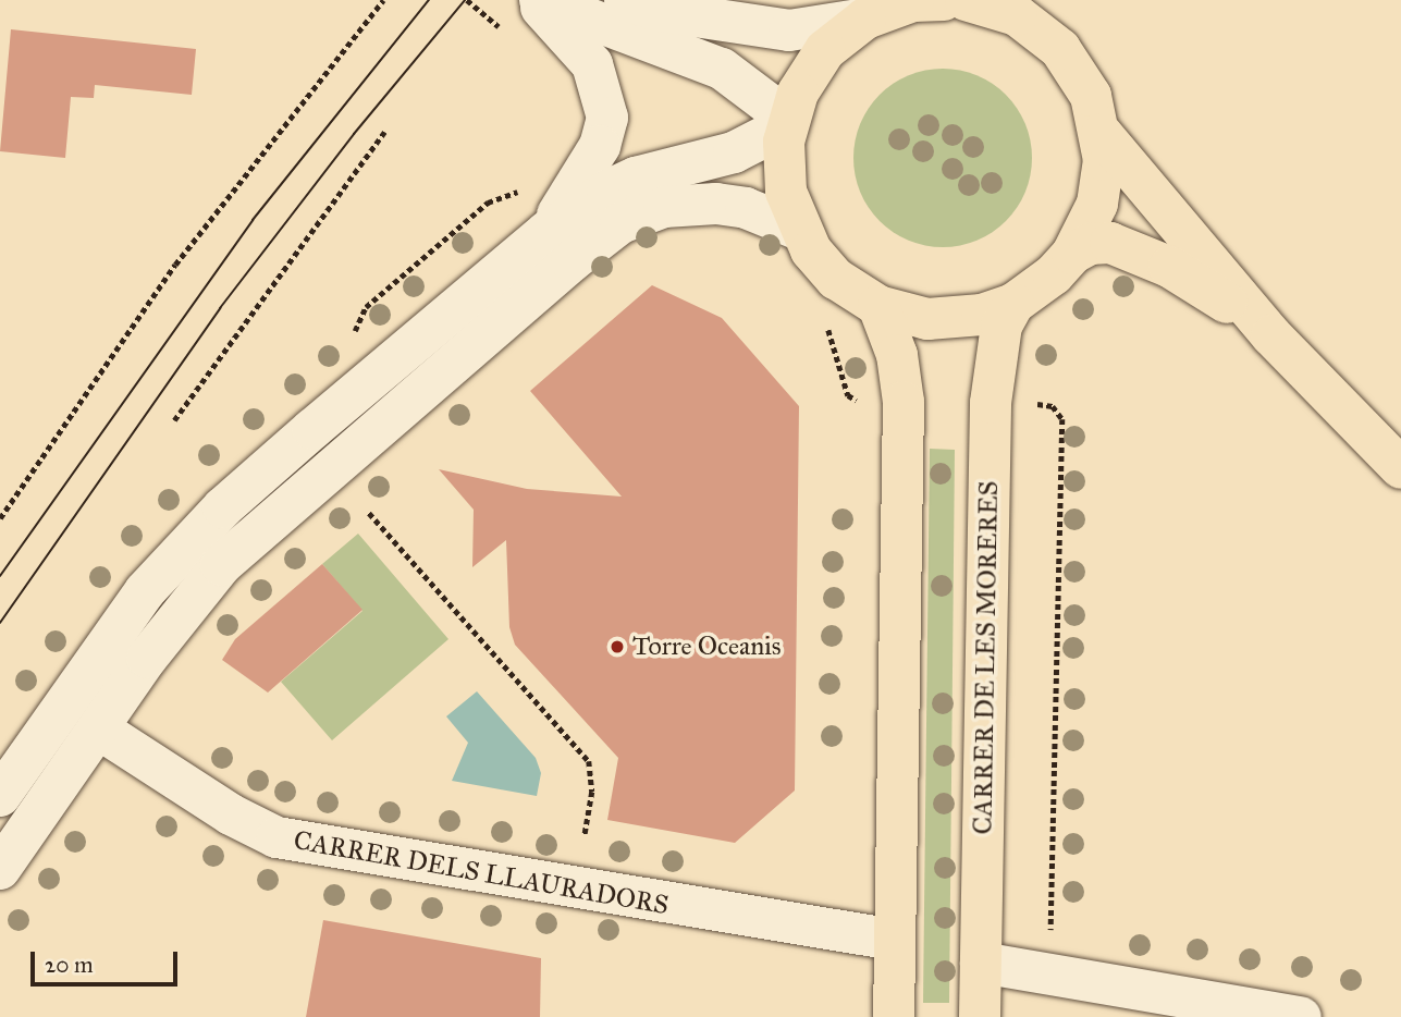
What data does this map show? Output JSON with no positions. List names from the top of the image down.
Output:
{
  "streets": {
    "main road": ["CARRER DE LES MORERES"],
    "street": ["CARRER DELS LLAURADORS"]
  },
  "places": ["Torre Oceanis"],
  "scale_bar": "20 m"
}
